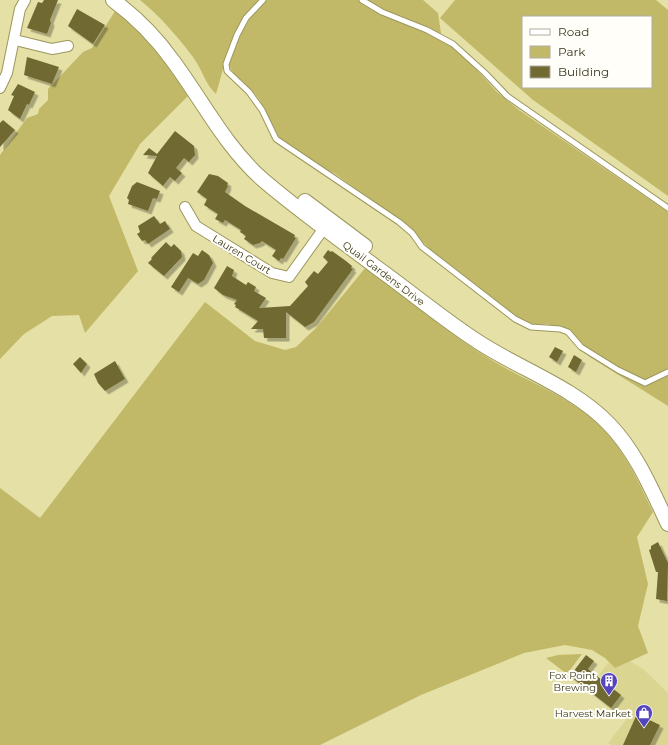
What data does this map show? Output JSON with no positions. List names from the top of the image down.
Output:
{
  "streets": {
    "main road": ["Quail Gardens Drive"],
    "street": ["Lauren Court"]
  },
  "crossings": [
    ["Lauren Court", "Quail Gardens Drive"]
  ],
  "places": {
    "building": ["Fox Point Brewing"],
    "shop": ["Harvest Market"]
  },
  "legend": ["Road", "Park", "Building"]
}
